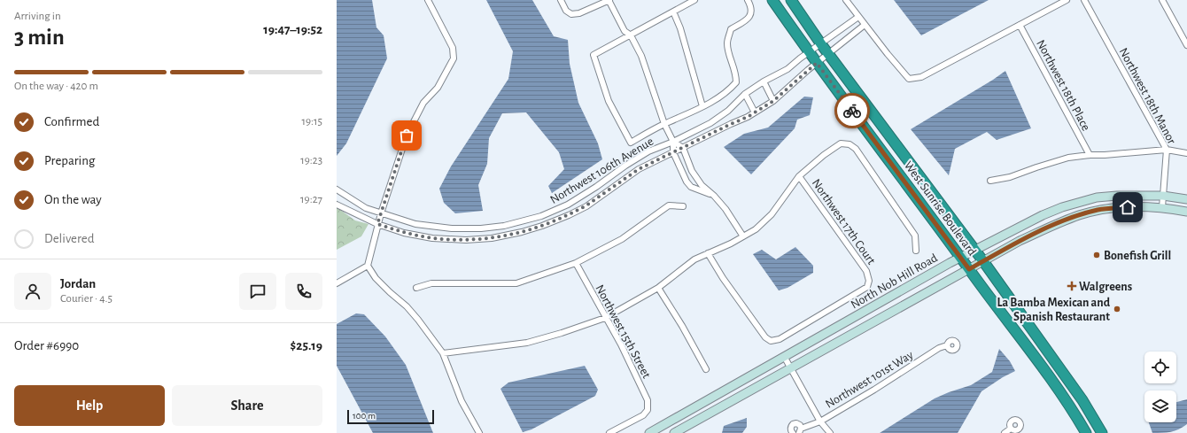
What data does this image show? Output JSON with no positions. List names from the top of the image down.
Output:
{
  "streets": {
    "highway": ["West Sunrise Boulevard"],
    "main road": ["North Nob Hill Road"],
    "street": [
      "Northwest 18th Place",
      "Northwest 18th Manor",
      "Northwest 106th Avenue",
      "Northwest 17th Court",
      "Northwest 15th Street",
      "Northwest 101st Way"
    ]
  },
  "crossings": [
    ["Northwest 18th Manor", "North Nob Hill Road"],
    ["Northwest 106th Avenue", "West Sunrise Boulevard"],
    ["West Sunrise Boulevard", "North Nob Hill Road"]
  ],
  "places": {
    "other": ["Bonefish Grill", "La Bamba Mexican and Spanish Restaurant"],
    "health": ["Walgreens"]
  },
  "scale_bar": "100 m",
  "page": {
    "heading": ["3 min", "Arriving in", "19:47–19:52"],
    "panel": [
      "Jordan",
      "Courier · 4.5",
      "Order #6990",
      "$25.19"
    ],
    "bar": "On the way · 420 m",
    "list": [
      ["Confirmed", "19:15"],
      ["Preparing", "19:23"],
      ["On the way", "19:27"],
      "Delivered"
    ],
    "buttons": ["Help", "Share"],
    "scale": "100 m"
  }
}
